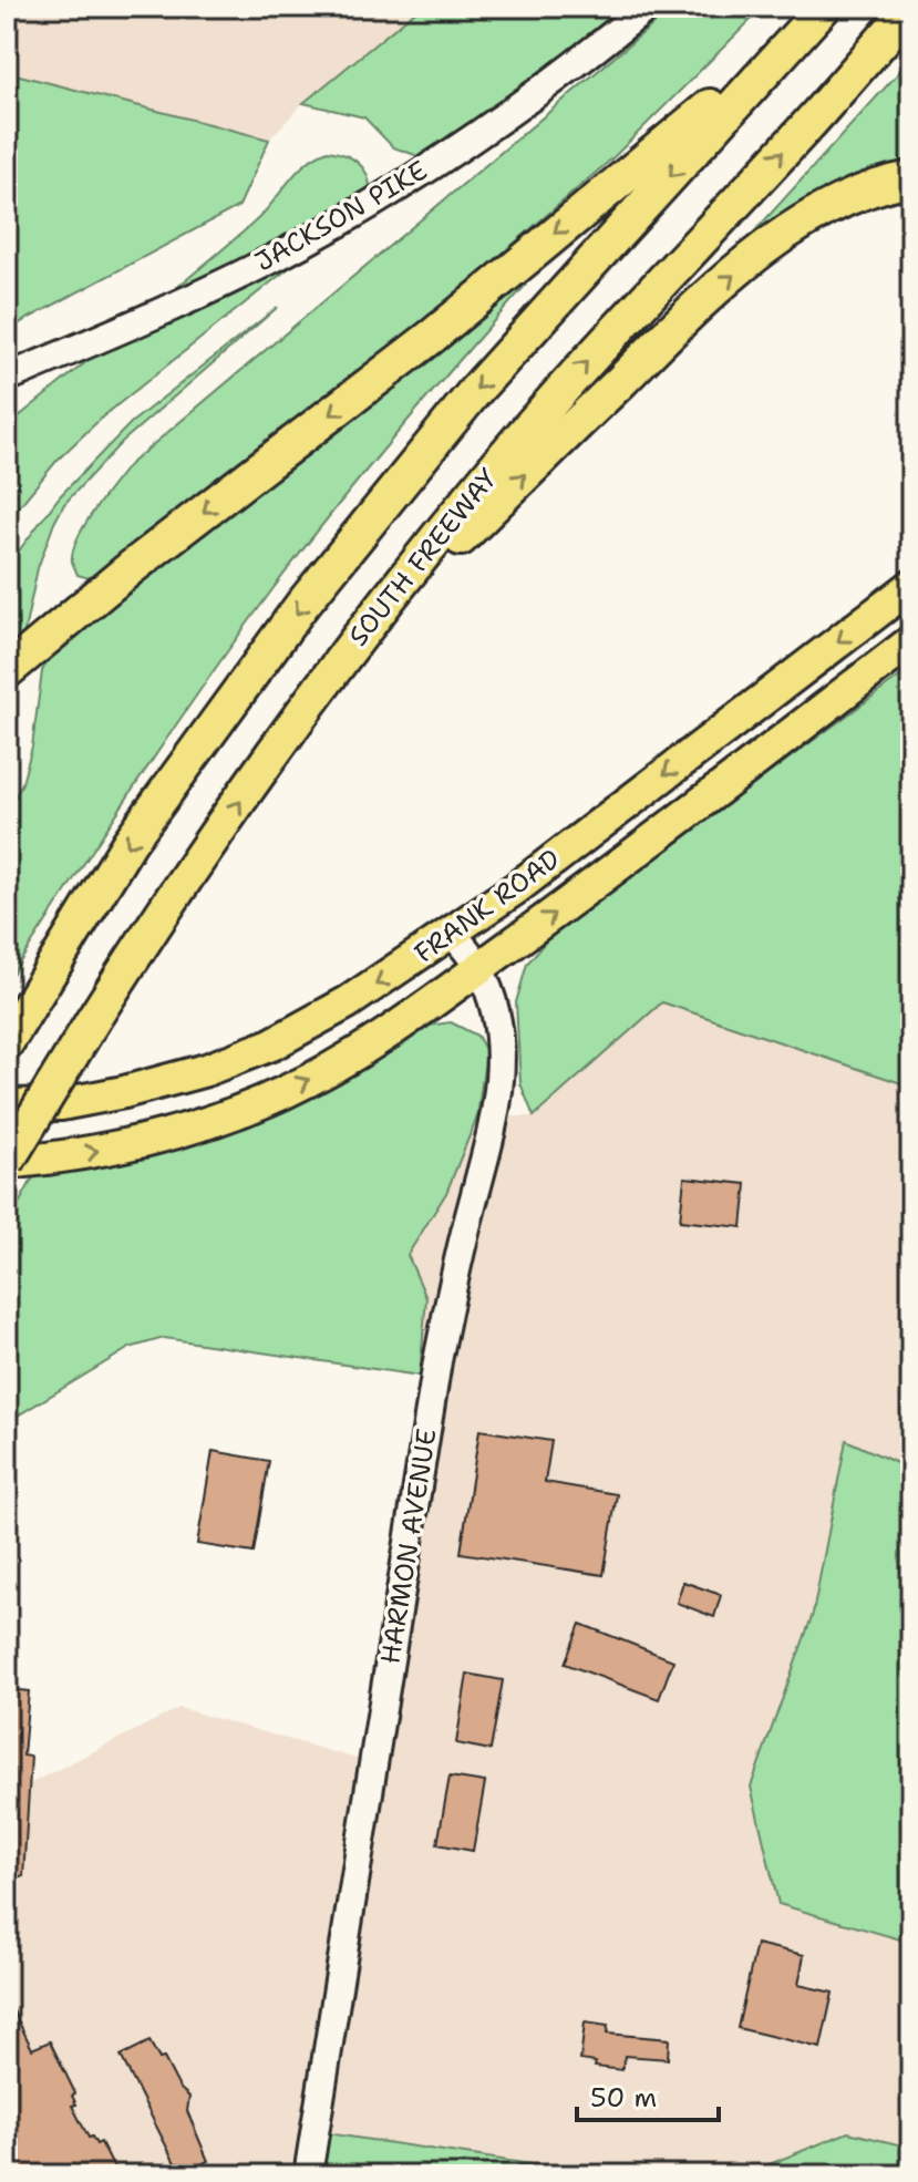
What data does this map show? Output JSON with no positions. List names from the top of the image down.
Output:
{
  "streets": {
    "highway": ["SOUTH FREEWAY", "FRANK ROAD"],
    "main road": ["JACKSON PIKE", "HARMON AVENUE"]
  },
  "crossings": [
    ["SOUTH FREEWAY", "FRANK ROAD"],
    ["FRANK ROAD", "HARMON AVENUE"]
  ],
  "scale_bar": "50 m"
}
